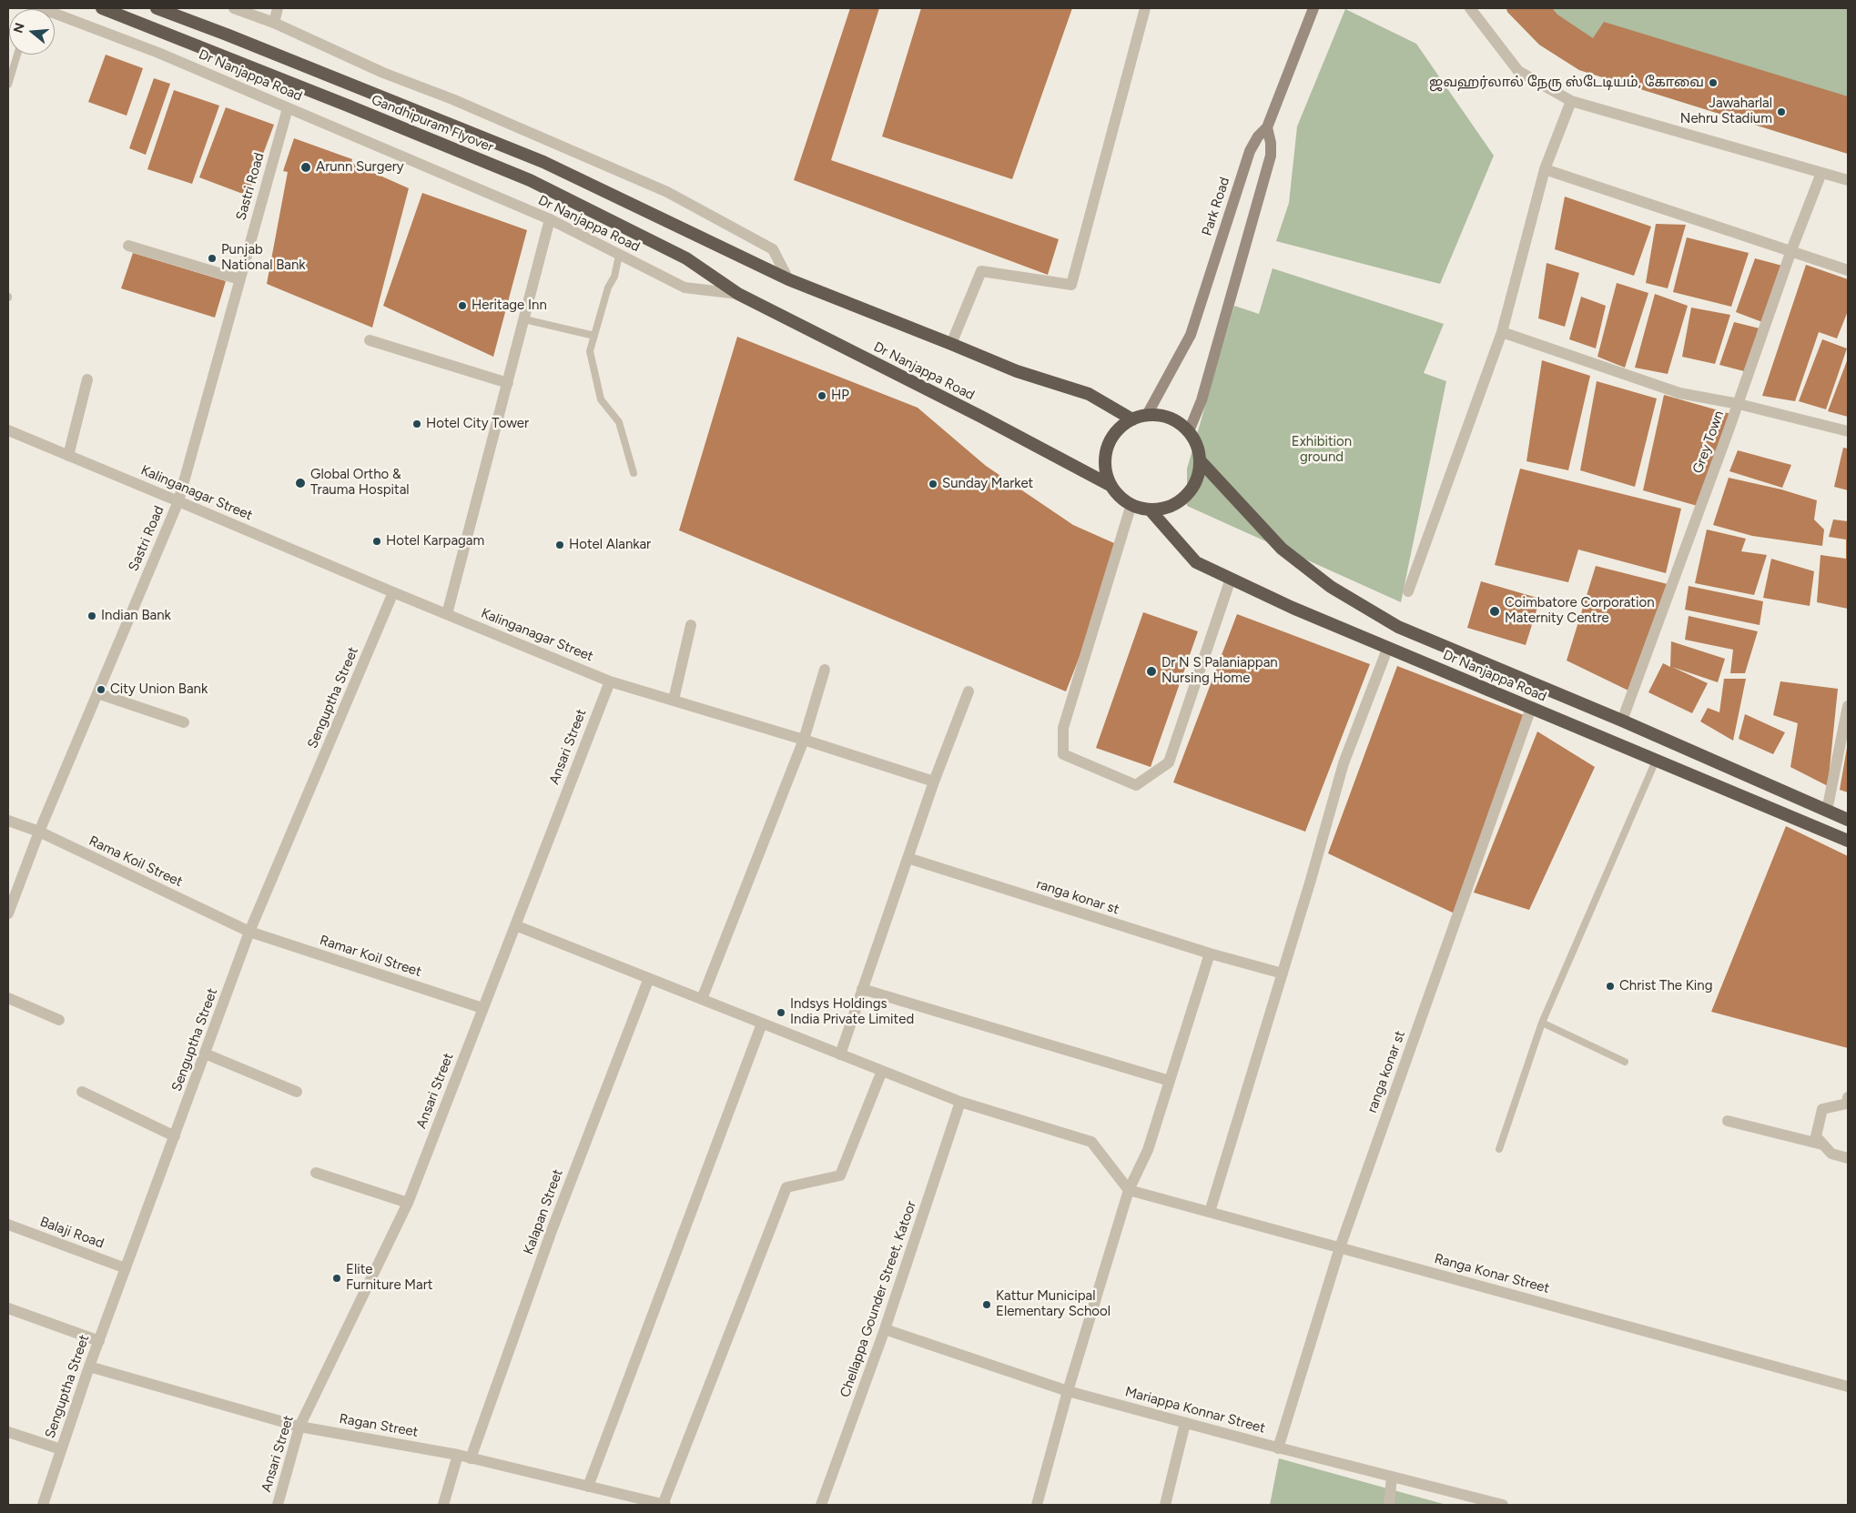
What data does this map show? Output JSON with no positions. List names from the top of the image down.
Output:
{
  "streets": {
    "highway": ["Dr Nanjappa Road", "Gandhipuram Flyover"],
    "main road": ["Park Road"],
    "street": [
      "Sastri Road",
      "Grey Town",
      "Kalinganagar Street",
      "Senguptha Street",
      "Ansari Street",
      "Rama Koil Street",
      "ranga konar st",
      "Ramar Koil Street",
      "Kalapan Street",
      "Balaji Road",
      "Ranga Konar Street",
      "Chellappa Gounder Street, Katoor",
      "Mariappa Konnar Street",
      "Ragan Street"
    ]
  },
  "crossings": [
    ["Dr Nanjappa Road", "Gandhipuram Flyover"],
    ["Dr Nanjappa Road", "Sastri Road"],
    ["Dr Nanjappa Road", "Park Road"],
    ["Dr Nanjappa Road", "Grey Town"],
    ["Dr Nanjappa Road", "ranga konar st"],
    ["Sastri Road", "Kalinganagar Street"],
    ["Sastri Road", "Rama Koil Street"],
    ["Kalinganagar Street", "Senguptha Street"],
    ["Kalinganagar Street", "Ansari Street"],
    ["Senguptha Street", "Rama Koil Street"],
    ["Senguptha Street", "Ramar Koil Street"],
    ["Senguptha Street", "Balaji Road"],
    ["Senguptha Street", "Ragan Street"],
    ["Ansari Street", "Ramar Koil Street"],
    ["Ansari Street", "Ragan Street"],
    ["Rama Koil Street", "Ramar Koil Street"],
    ["ranga konar st", "Ranga Konar Street"],
    ["ranga konar st", "Mariappa Konnar Street"],
    ["Kalapan Street", "Ragan Street"],
    ["Chellappa Gounder Street, Katoor", "Mariappa Konnar Street"]
  ],
  "parks": ["Exhibition ground"],
  "places": [
    "ஜவஹர்லால் நேரு ஸ்டேடியம், கோவை",
    "Jawaharlal Nehru Stadium",
    "Arunn Surgery",
    "Punjab National Bank",
    "Heritage Inn",
    "HP",
    "Hotel City Tower",
    "Global Ortho & Trauma Hospital",
    "Sunday Market",
    "Hotel Karpagam",
    "Hotel Alankar",
    "Coimbatore Corporation Maternity Centre",
    "Indian Bank",
    "Dr N S Palaniappan Nursing Home",
    "City Union Bank",
    "Christ The King",
    "Indsys Holdings India Private Limited",
    "Elite Furniture Mart",
    "Kattur Municipal Elementary School"
  ],
  "north": "left"
}
